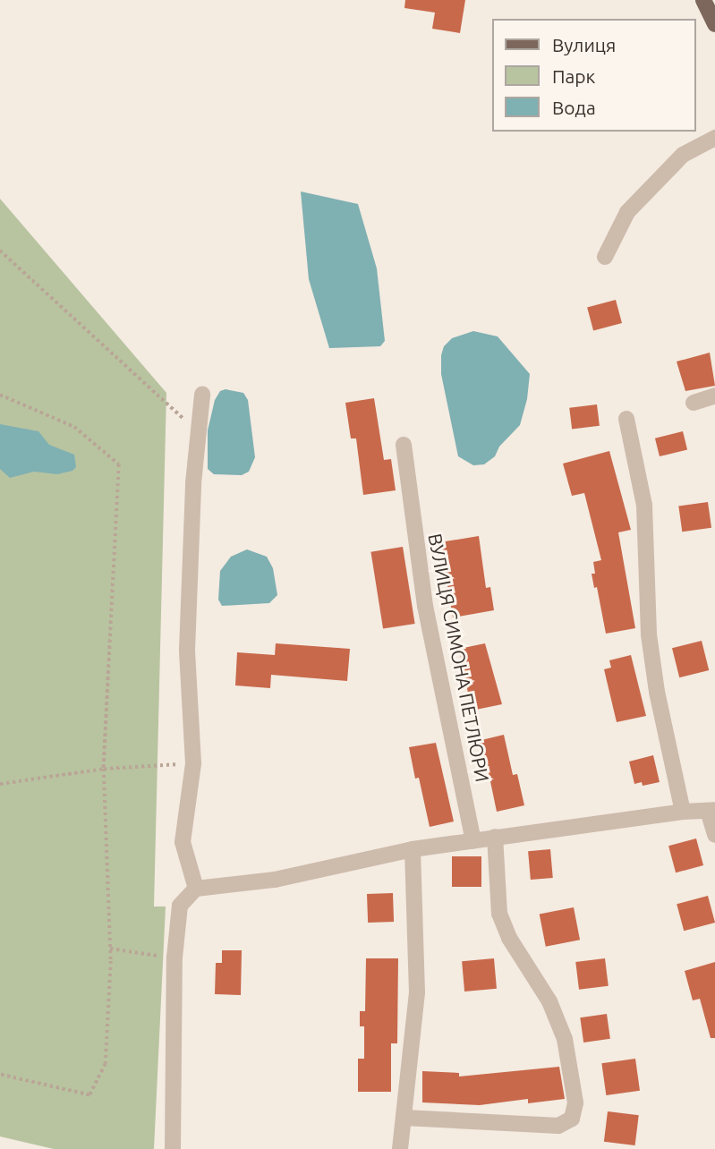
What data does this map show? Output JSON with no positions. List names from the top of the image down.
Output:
{
  "streets": {
    "street": ["ВУЛИЦЯ СИМОНА ПЕТЛЮРИ"]
  },
  "legend": ["Вулиця", "Парк", "Вода"]
}
